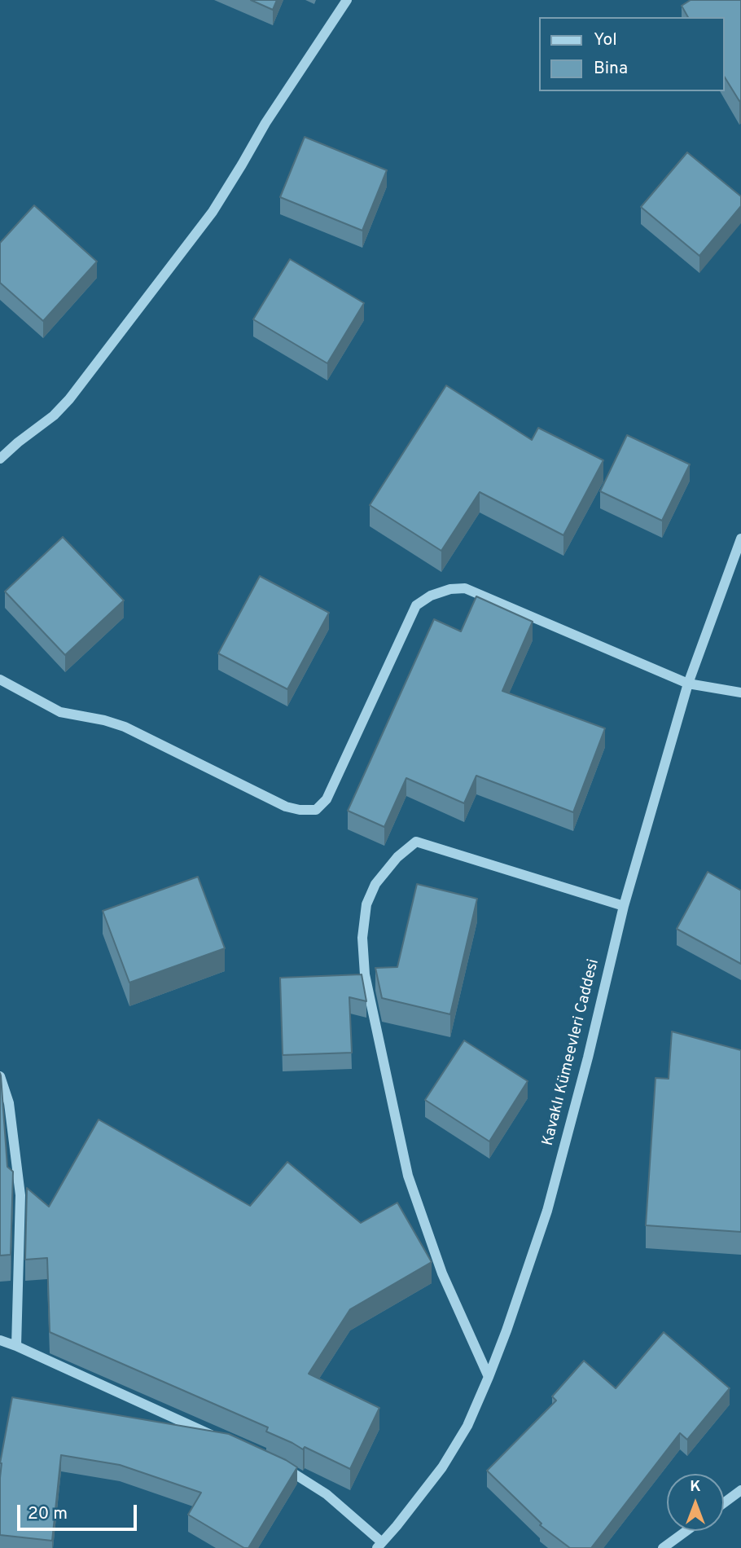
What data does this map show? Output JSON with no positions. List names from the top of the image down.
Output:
{
  "streets": {
    "street": ["Kavaklı Kümeevleri Caddesi"]
  },
  "legend": ["Yol", "Bina"],
  "scale_bar": "20 m",
  "north": "top"
}
